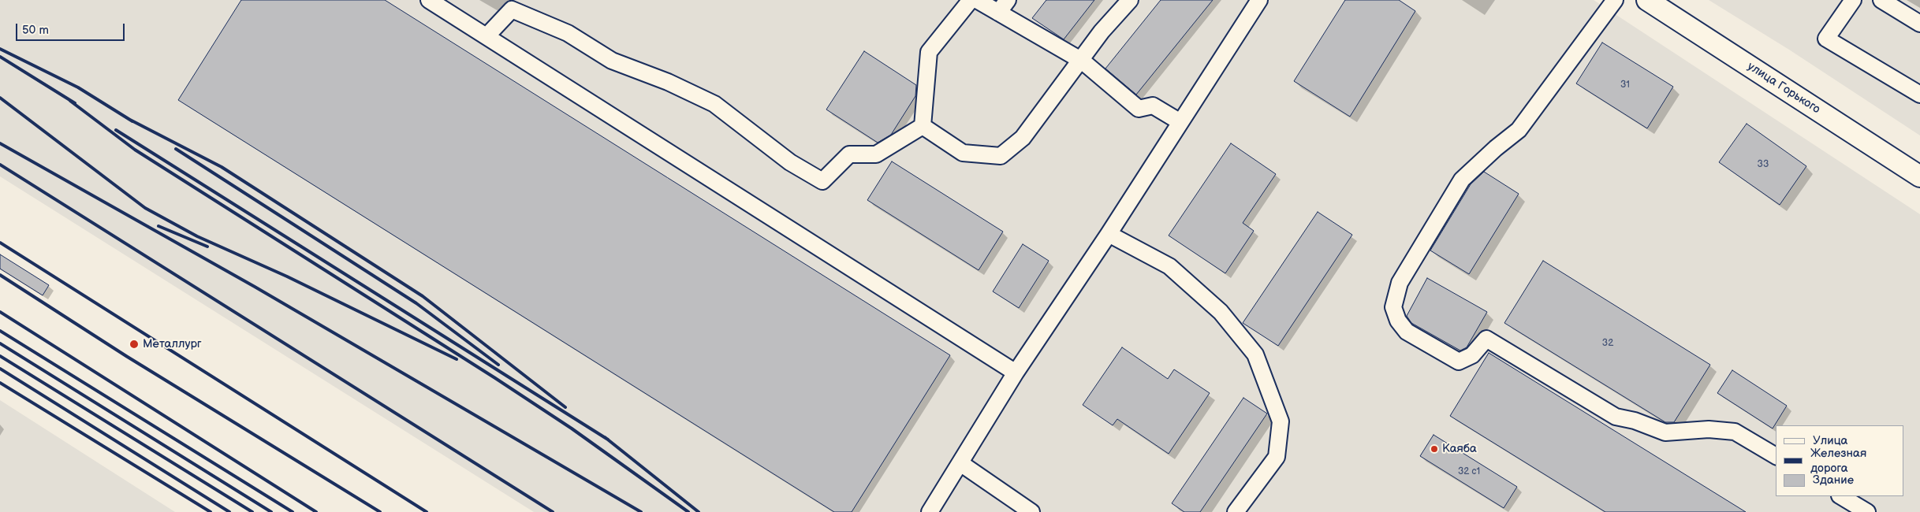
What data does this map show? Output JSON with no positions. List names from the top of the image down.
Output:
{
  "streets": {
    "main road": ["улица Горького"]
  },
  "places": ["Металлург", "Каяба"],
  "house_numbers": [
    "31",
    "33",
    "32",
    "32 с1"
  ],
  "legend": ["Улица", "Железная дорога", "Здание"],
  "scale_bar": "50 m"
}
